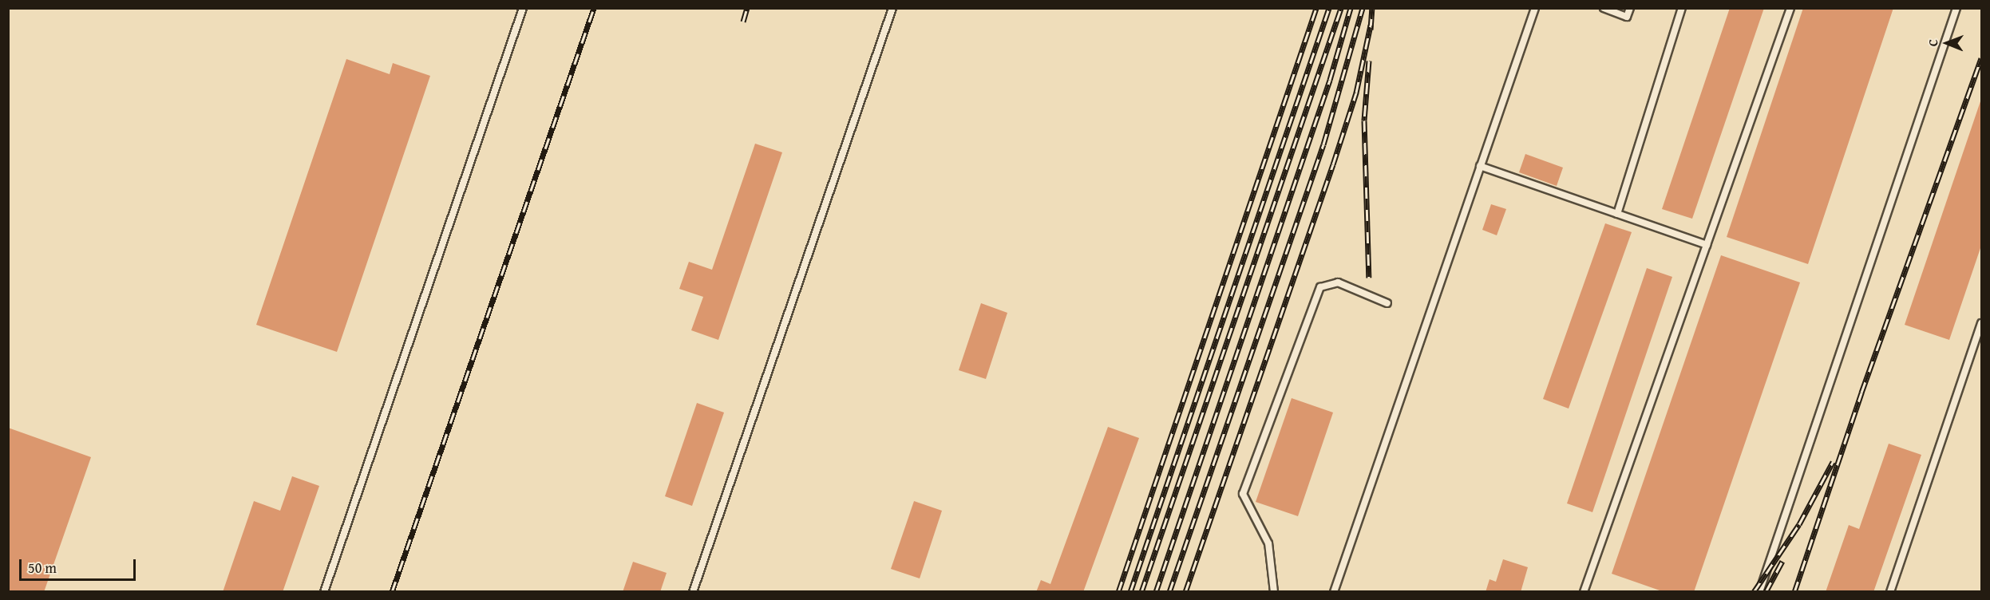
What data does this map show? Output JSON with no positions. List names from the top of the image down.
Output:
{
  "scale_bar": "50 m",
  "north": "left"
}
